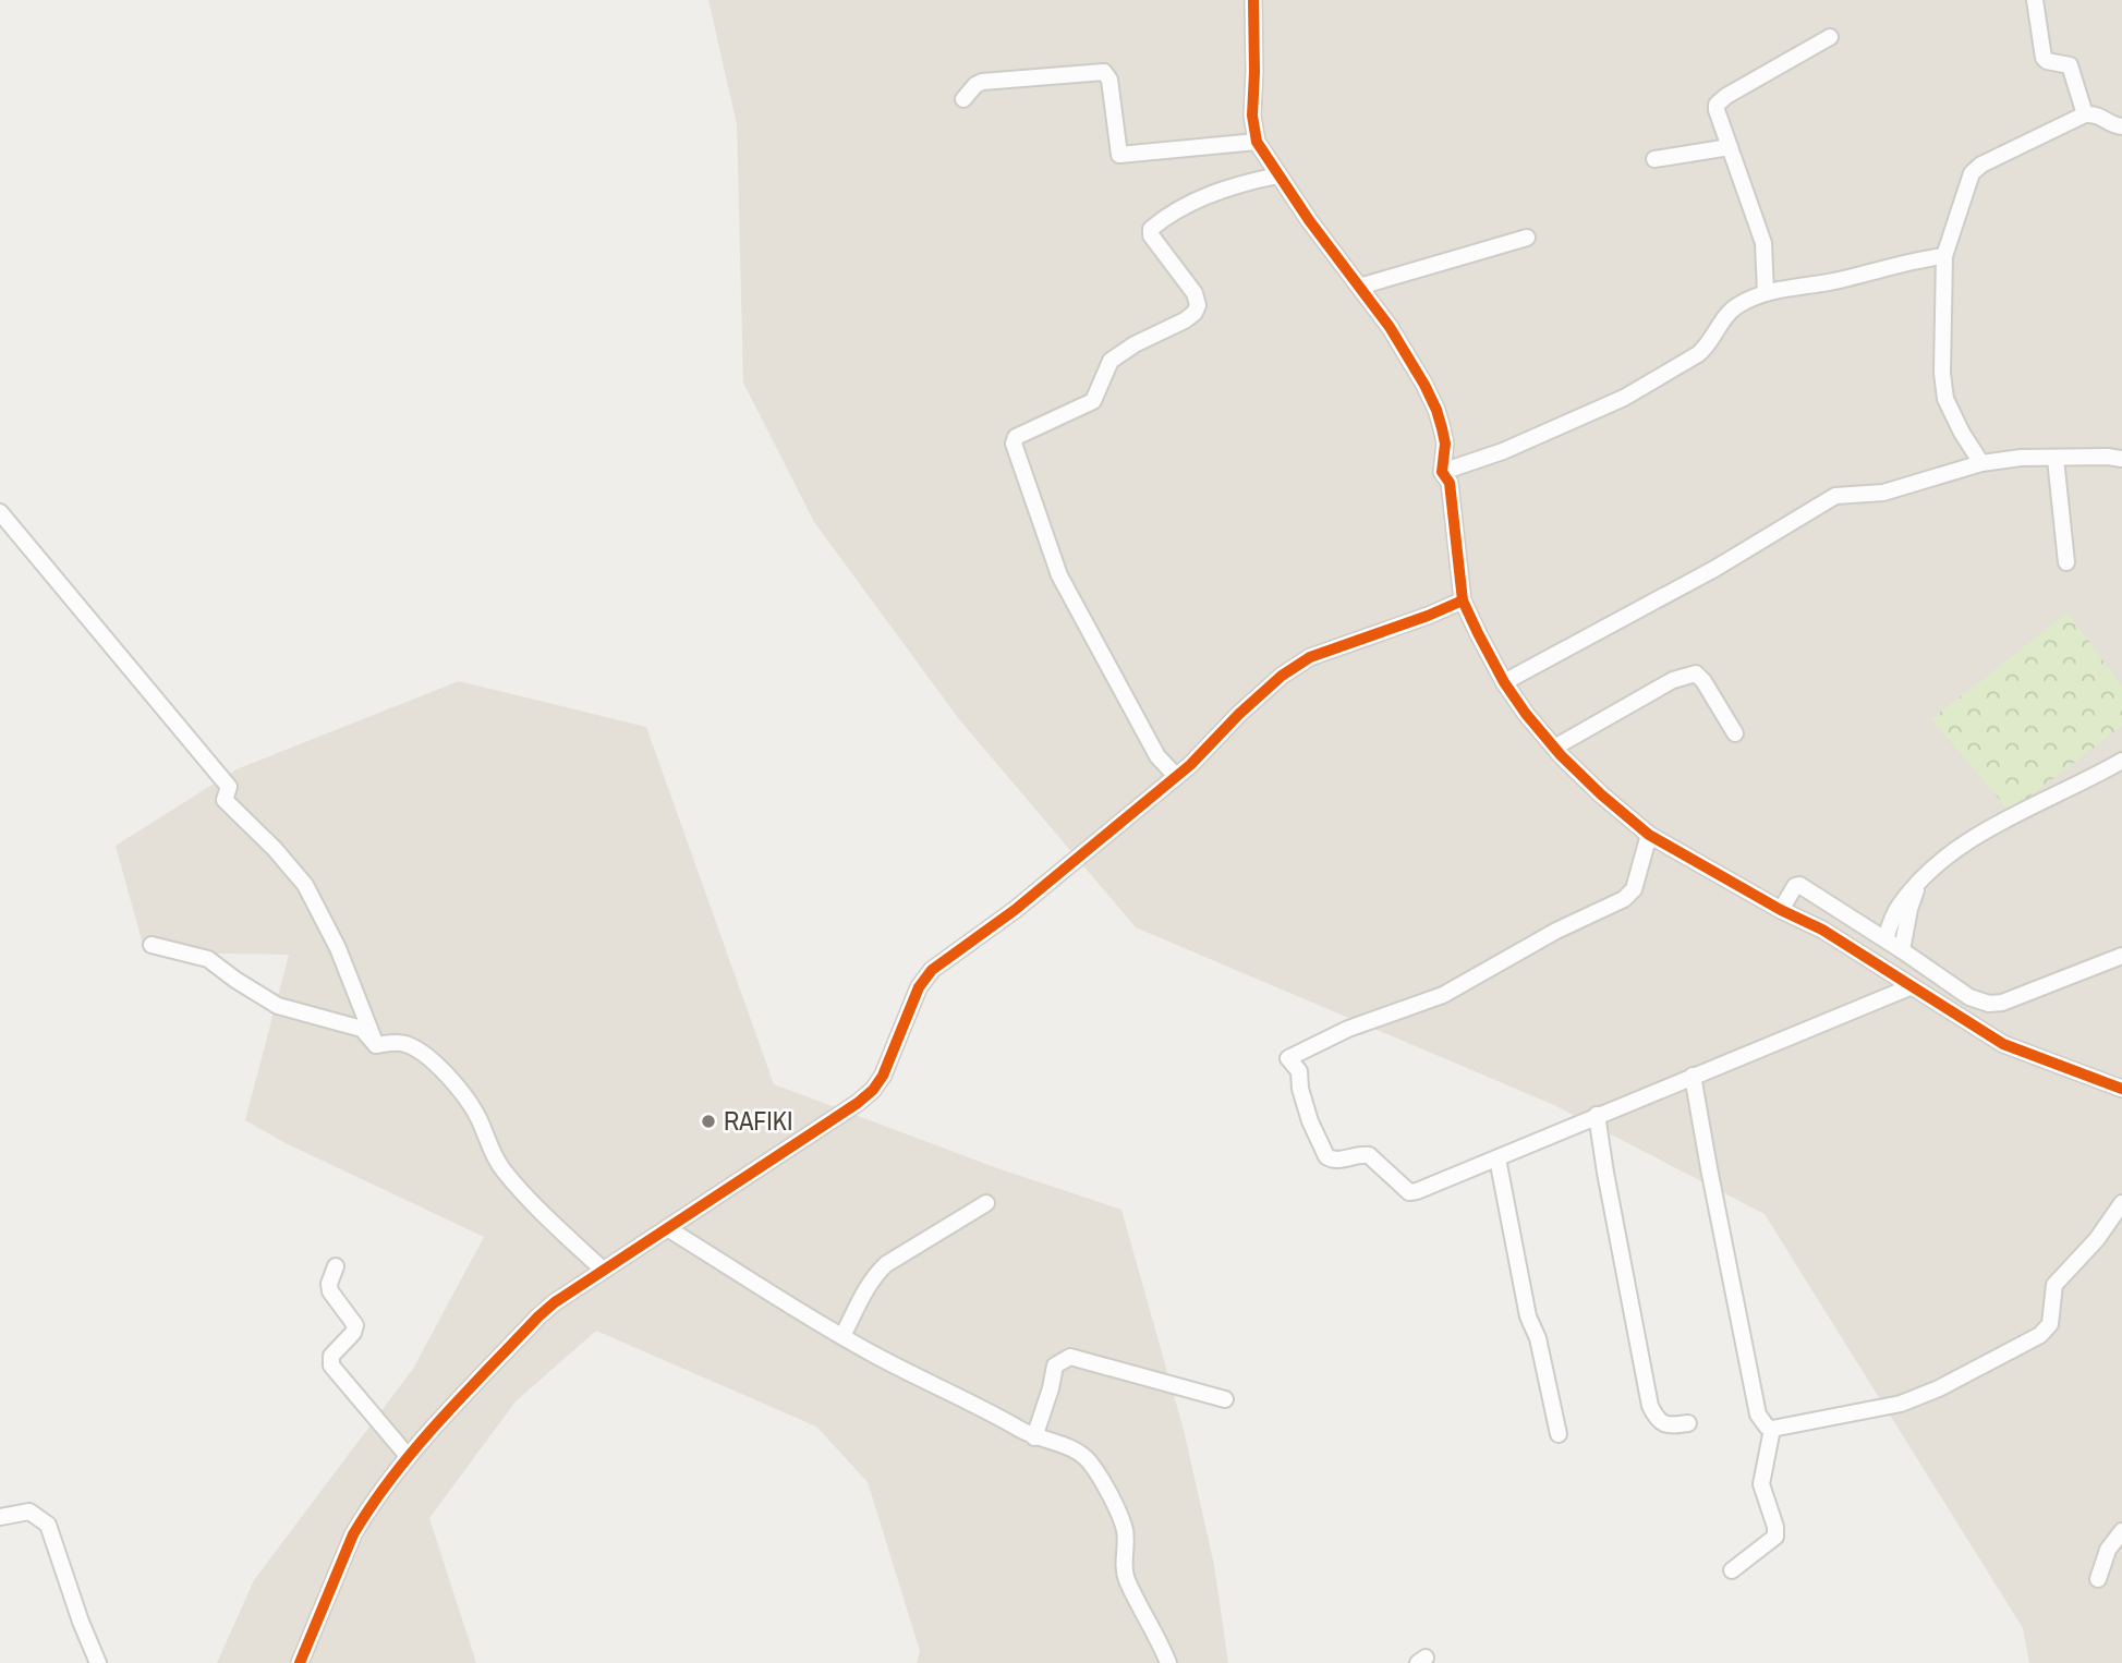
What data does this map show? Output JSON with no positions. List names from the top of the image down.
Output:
{
  "places": ["RAFIKI"]
}
